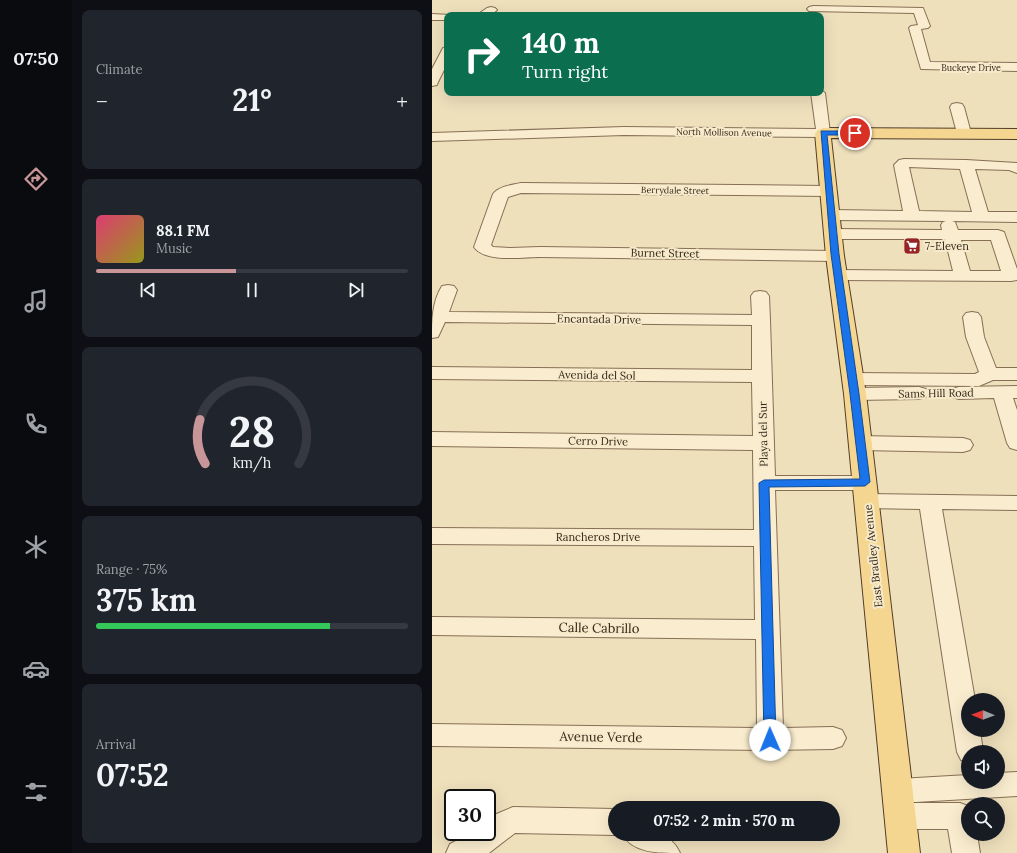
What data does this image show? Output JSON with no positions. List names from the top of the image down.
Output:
{
  "streets": {
    "main road": ["North Mollison Avenue", "East Bradley Avenue"],
    "street": [
      "Buckeye Drive",
      "Berrydale Street",
      "Burnet Street",
      "Encantada Drive",
      "Avenida del Sol",
      "Sams Hill Road",
      "Playa del Sur",
      "Cerro Drive",
      "Rancheros Drive",
      "Calle Cabrillo",
      "Avenue Verde"
    ]
  },
  "crossings": [
    ["North Mollison Avenue", "East Bradley Avenue"],
    ["Berrydale Street", "Burnet Street"],
    ["Berrydale Street", "East Bradley Avenue"],
    ["Burnet Street", "East Bradley Avenue"],
    ["Encantada Drive", "Playa del Sur"],
    ["Avenida del Sol", "Playa del Sur"],
    ["Sams Hill Road", "East Bradley Avenue"],
    ["Playa del Sur", "Cerro Drive"],
    ["Playa del Sur", "Rancheros Drive"],
    ["Playa del Sur", "Calle Cabrillo"],
    ["Playa del Sur", "Avenue Verde"]
  ],
  "places": {
    "supermarket": ["7-Eleven"]
  },
  "north": "left",
  "page": {
    "tabs": "07:50",
    "tile": [
      "Climate",
      ["Range · 75%", "375 km"],
      ["Arrival", "07:52"]
    ],
    "turn": ["140 m", "Turn right"],
    "heat": ["−", "21°", "+"],
    "song": ["88.1 FM", "Music"],
    "limit": "30",
    "trip": "07:52 · 2 min · 570 m",
    "gauge": ["28", "km/h"]
  }
}
